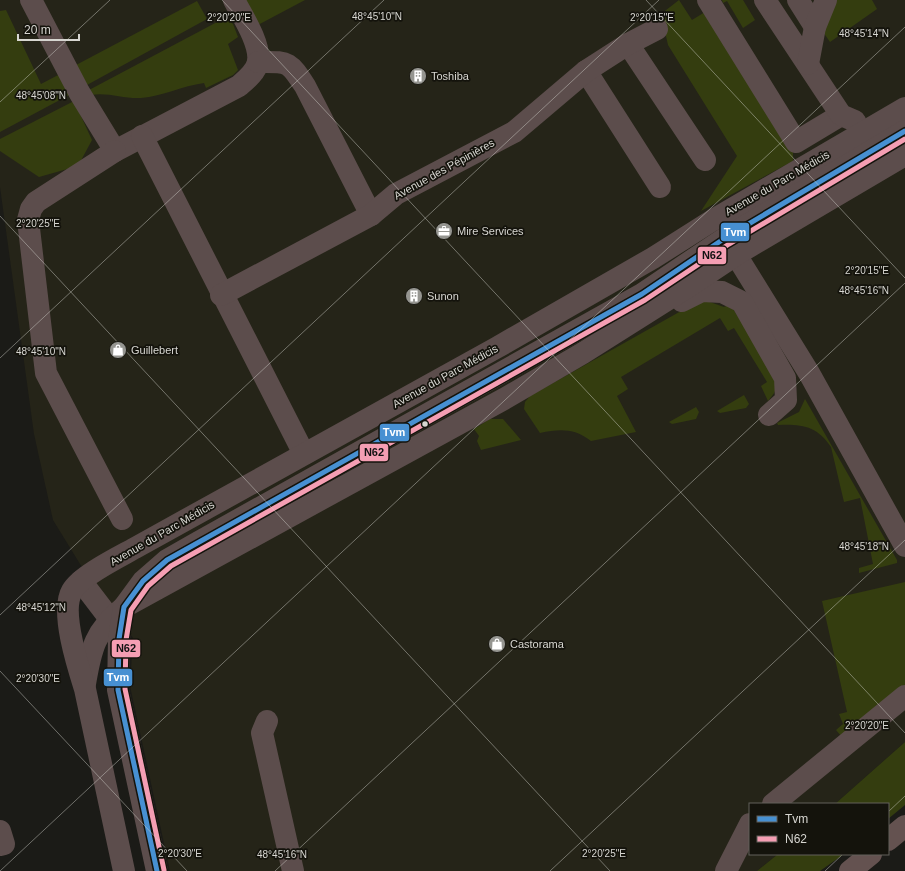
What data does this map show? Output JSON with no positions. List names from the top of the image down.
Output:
{
  "streets": {
    "street": ["Avenue des Pépinières", "Avenue du Parc Médicis"]
  },
  "places": {
    "building": ["Toshiba", "Sunon"],
    "office": ["Mire Services"],
    "shop": ["Guillebert", "Castorama"]
  },
  "lines": ["transit line Tvm", "transit line N62"],
  "legend": ["Tvm", "N62"],
  "scale_bar": "20 m",
  "coordinates": [
    "48°45'10\"N",
    "2°20'20\"E",
    "2°20'15\"E",
    "48°45'14\"N",
    "48°45'08\"N",
    "2°20'25\"E",
    "48°45'16\"N",
    "48°45'18\"N",
    "48°45'12\"N",
    "2°20'30\"E"
  ]
}
